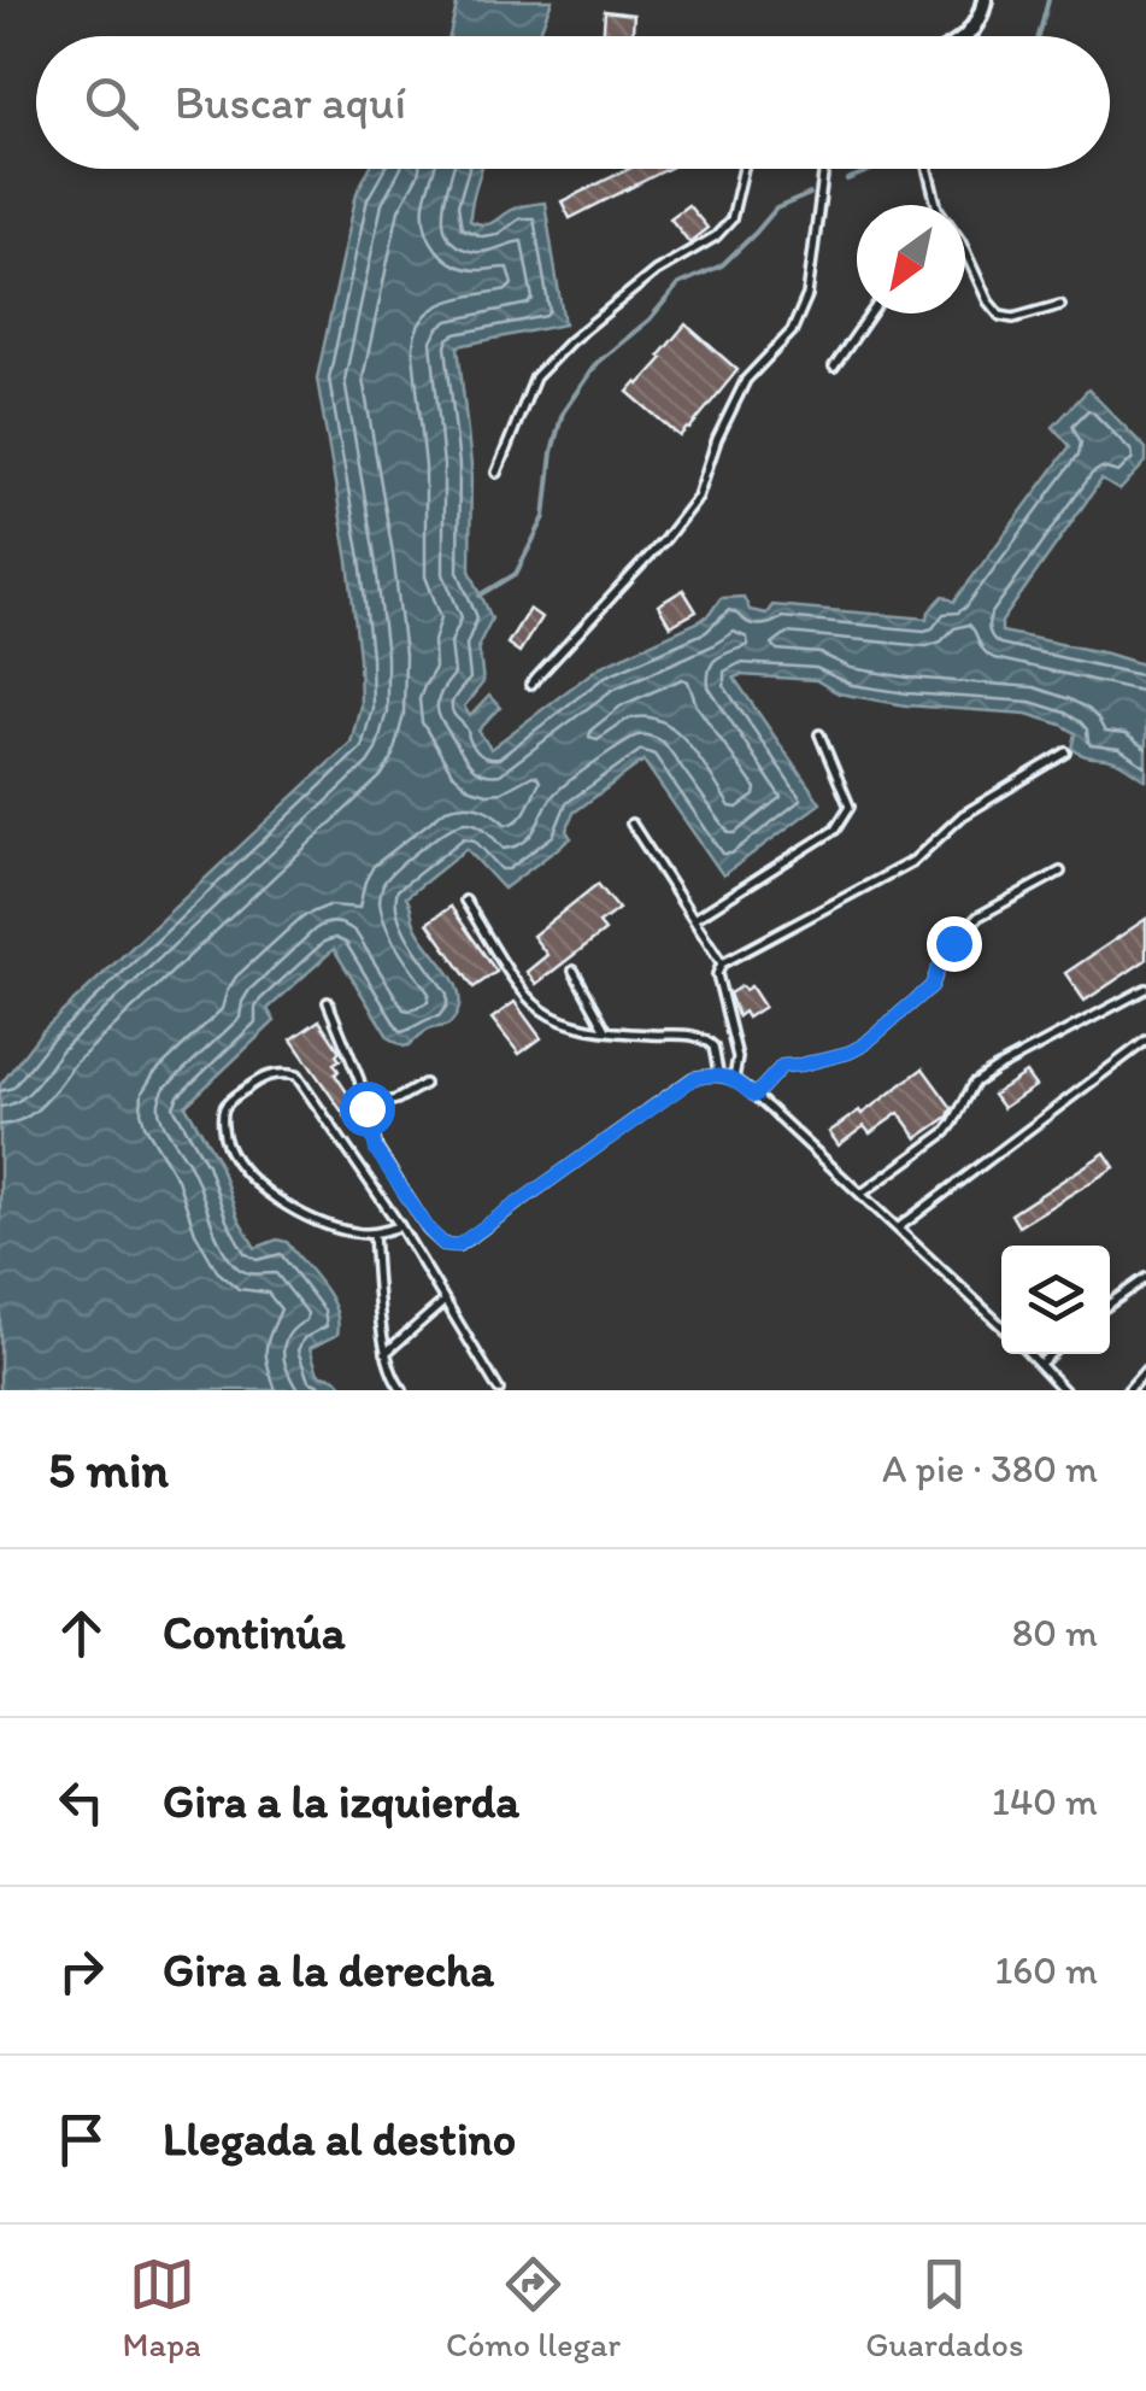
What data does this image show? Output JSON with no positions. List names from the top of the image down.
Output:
{
  "north": "bottom left",
  "page": {
    "search": "Buscar aquí",
    "heading": ["5 min", "A pie · 380 m"],
    "list": [
      ["Continúa", "80 m"],
      ["Gira a la izquierda", "140 m"],
      ["Gira a la derecha", "160 m"],
      "Llegada al destino"
    ],
    "nav": ["Mapa", "Cómo llegar", "Guardados"]
  }
}
